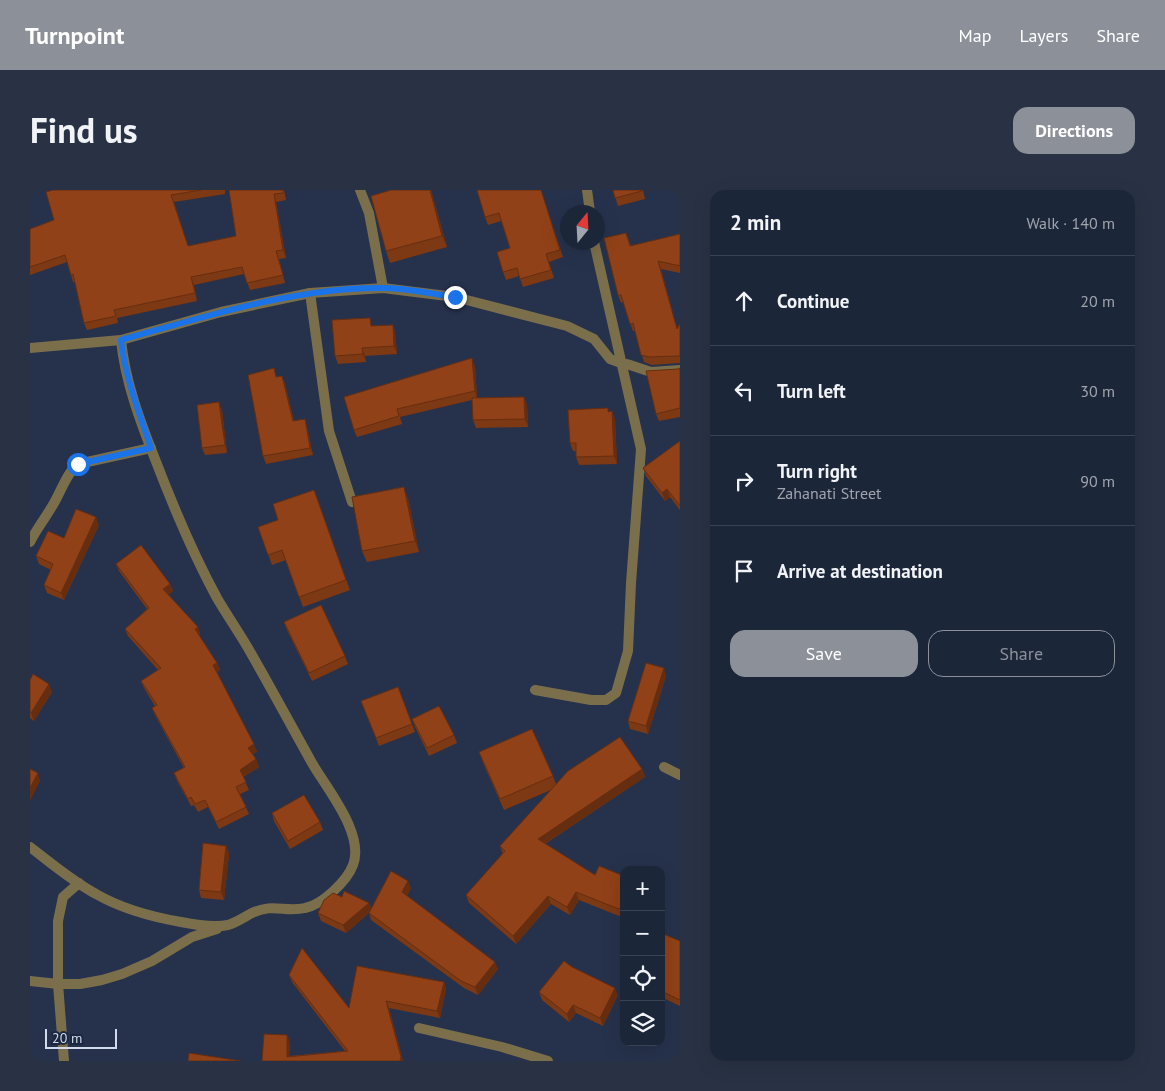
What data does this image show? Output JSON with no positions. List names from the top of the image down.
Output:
{
  "scale_bar": "20 m",
  "north": "top",
  "page": {
    "header": "Turnpoint",
    "nav": ["Map", "Layers", "Share"],
    "title": "Find us",
    "buttons": [
      "Directions",
      ["Save", "Share"]
    ],
    "heading": ["2 min", "Walk · 140 m"],
    "list": [
      ["Continue", "20 m"],
      ["Turn left", "30 m"],
      ["Turn right", "Zahanati Street", "90 m"],
      "Arrive at destination"
    ],
    "map_buttons": ["+", "−"],
    "scale": "20 m"
  }
}
